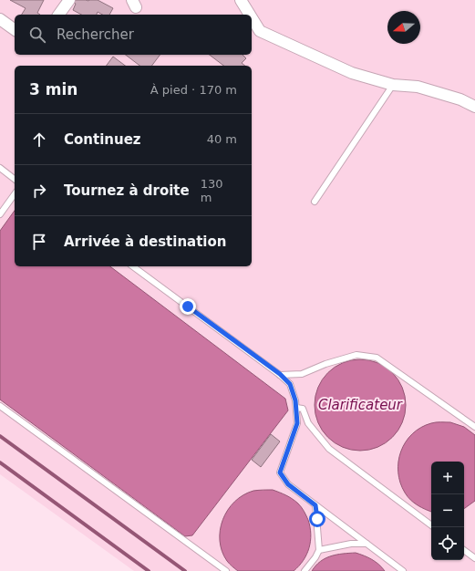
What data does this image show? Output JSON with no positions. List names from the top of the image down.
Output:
{
  "water": ["Clarificateur"],
  "north": "left",
  "page": {
    "search": "Rechercher",
    "heading": ["3 min", "À pied · 170 m"],
    "list": [
      ["Continuez", "40 m"],
      ["Tournez à droite", "130 m"],
      "Arrivée à destination"
    ],
    "map_buttons": ["+", "−"]
  }
}
